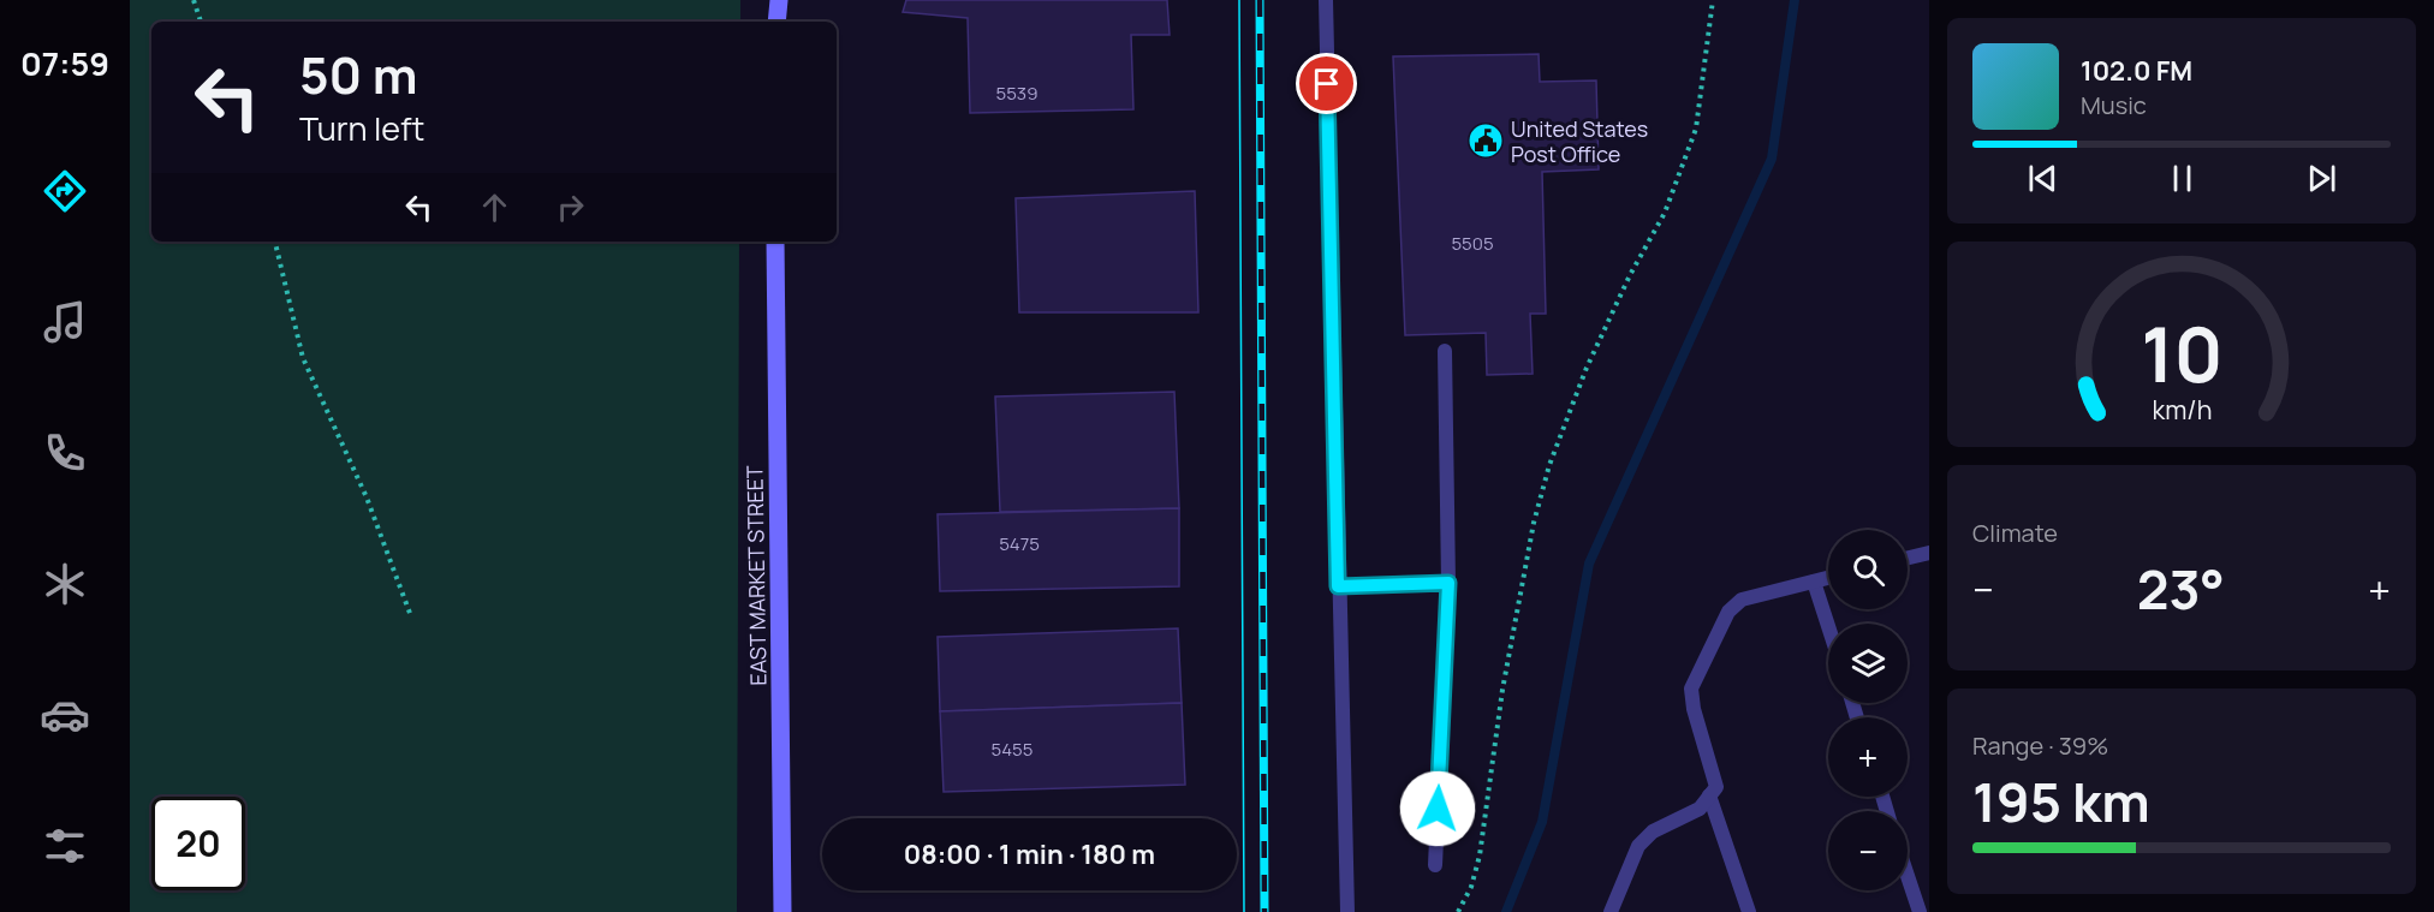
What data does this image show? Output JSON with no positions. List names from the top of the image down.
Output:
{
  "streets": {
    "main road": ["EAST MARKET STREET"]
  },
  "places": {
    "public building": ["United States Post Office"]
  },
  "house_numbers": [
    "5539",
    "5505",
    "5475",
    "5455"
  ],
  "page": {
    "tabs": "07:59",
    "turn": ["50 m", "Turn left"],
    "song": ["102.0 FM", "Music"],
    "tile": [
      "Climate",
      ["Range · 39%", "195 km"]
    ],
    "map_buttons": ["+", "−"],
    "heat": ["−", "23°", "+"],
    "limit": "20",
    "trip": "08:00 · 1 min · 180 m",
    "gauge": ["10", "km/h"]
  }
}
